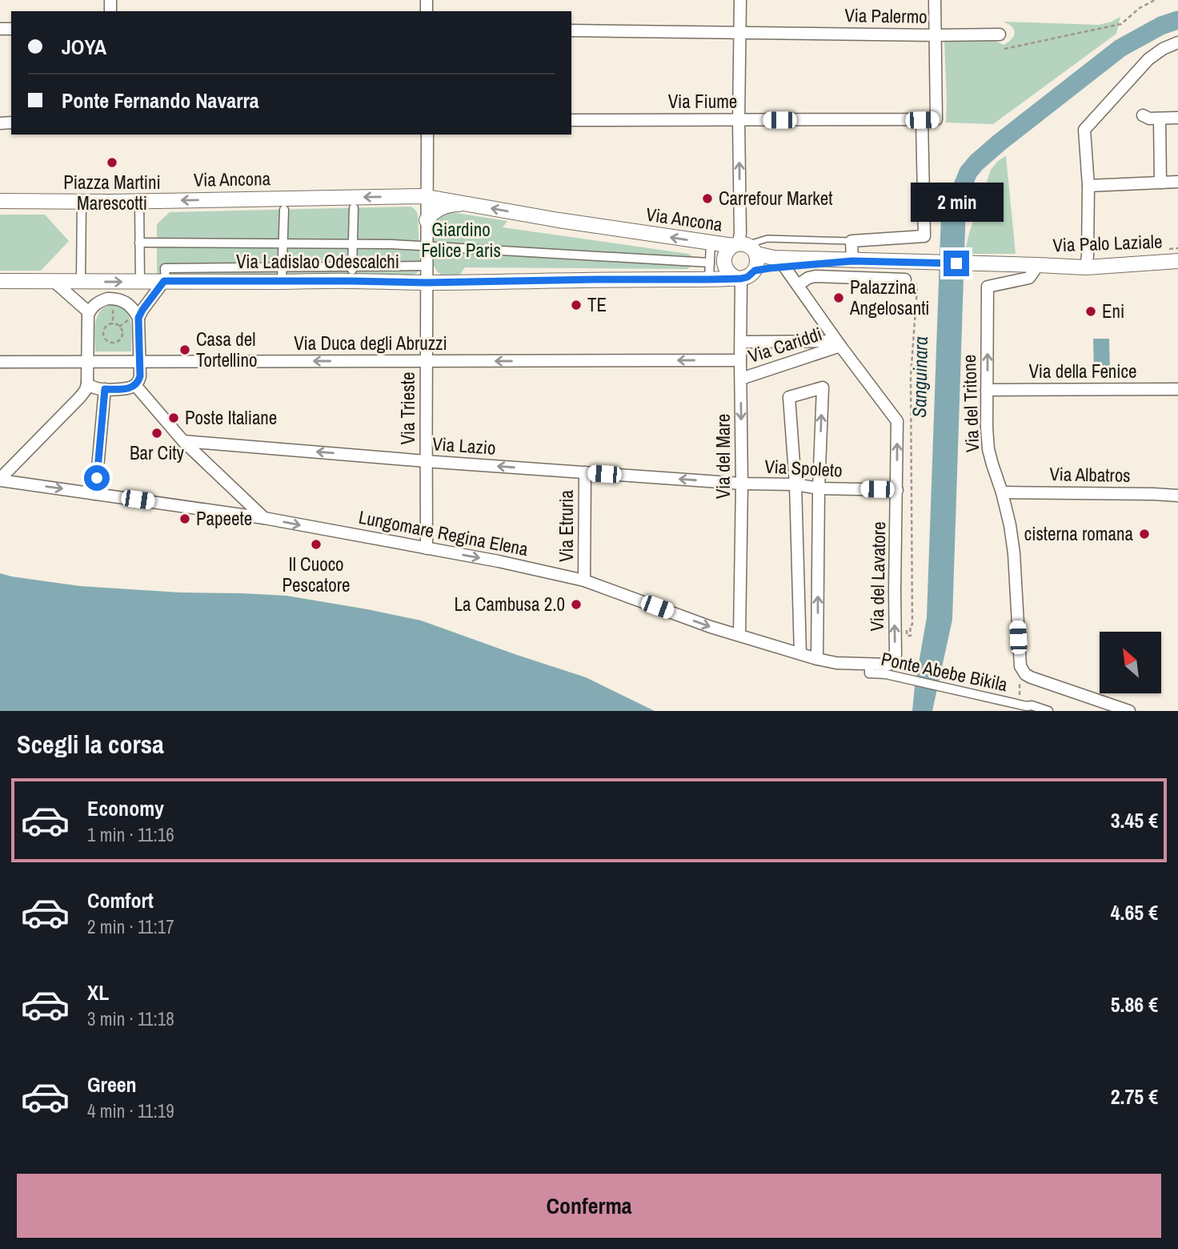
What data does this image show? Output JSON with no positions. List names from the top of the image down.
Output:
{
  "streets": {
    "street": [
      "Via Palermo",
      "Via Fiume",
      "Via Ancona",
      "Via Palo Laziale",
      "Via Ladislao Odescalchi",
      "Via Duca degli Abruzzi",
      "Via Cariddi",
      "Via della Fenice",
      "Via del Tritone",
      "Via Trieste",
      "Via Lazio",
      "Via del Mare",
      "Via Spoleto",
      "Via Albatros",
      "Via Etruria",
      "Lungomare Regina Elena",
      "Via del Lavatore",
      "Ponte Abebe Bikila"
    ]
  },
  "crossings": [
    ["Via Palermo", "Via Fiume"],
    ["Via Ancona", "Via Ladislao Odescalchi"],
    ["Via Ancona", "Via Trieste"],
    ["Via Ancona", "Via del Mare"],
    ["Via Palo Laziale", "Via del Tritone"],
    ["Via Ladislao Odescalchi", "Via Trieste"],
    ["Via Ladislao Odescalchi", "Via del Mare"],
    ["Via Duca degli Abruzzi", "Via Trieste"],
    ["Via Duca degli Abruzzi", "Via del Mare"],
    ["Via Cariddi", "Via del Mare"],
    ["Via Cariddi", "Via del Lavatore"],
    ["Via della Fenice", "Via del Tritone"],
    ["Via del Tritone", "Via Albatros"],
    ["Via Trieste", "Via Lazio"],
    ["Via Trieste", "Lungomare Regina Elena"],
    ["Via Lazio", "Via del Mare"],
    ["Via Lazio", "Via Spoleto"],
    ["Via Lazio", "Via Etruria"],
    ["Via del Mare", "Via Spoleto"],
    ["Via del Mare", "Lungomare Regina Elena"],
    ["Via Spoleto", "Via del Lavatore"],
    ["Via Etruria", "Lungomare Regina Elena"],
    ["Lungomare Regina Elena", "Via del Lavatore"],
    ["Lungomare Regina Elena", "Ponte Abebe Bikila"],
    ["Via del Lavatore", "Ponte Abebe Bikila"]
  ],
  "one_way": [
    "Via Duca degli Abruzzi",
    "Via Lazio",
    "Lungomare Regina Elena",
    "Via del Lavatore"
  ],
  "water": ["Sanguinara"],
  "parks": ["Giardino Felice Paris"],
  "places": [
    "Piazza Martini Marescotti",
    "Carrefour Market",
    "Palazzina Angelosanti",
    "TE",
    "Eni",
    "Casa del Tortellino",
    "Poste Italiane",
    "Bar City",
    "Papeete",
    "cisterna romana",
    "Il Cuoco Pescatore",
    "La Cambusa 2.0"
  ],
  "north": "top left",
  "page": {
    "banner": ["JOYA", "Ponte Fernando Navarra"],
    "bubble": "2 min",
    "heading": "Scegli la corsa",
    "list": [
      {
        "name": "Economy",
        "note": "1 min · 11:16",
        "value": "3.45 €"
      },
      {
        "name": "Comfort",
        "note": "2 min · 11:17",
        "value": "4.65 €"
      },
      {
        "name": "XL",
        "note": "3 min · 11:18",
        "value": "5.86 €"
      },
      {
        "name": "Green",
        "note": "4 min · 11:19",
        "value": "2.75 €"
      }
    ],
    "buttons": "Conferma"
  }
}
